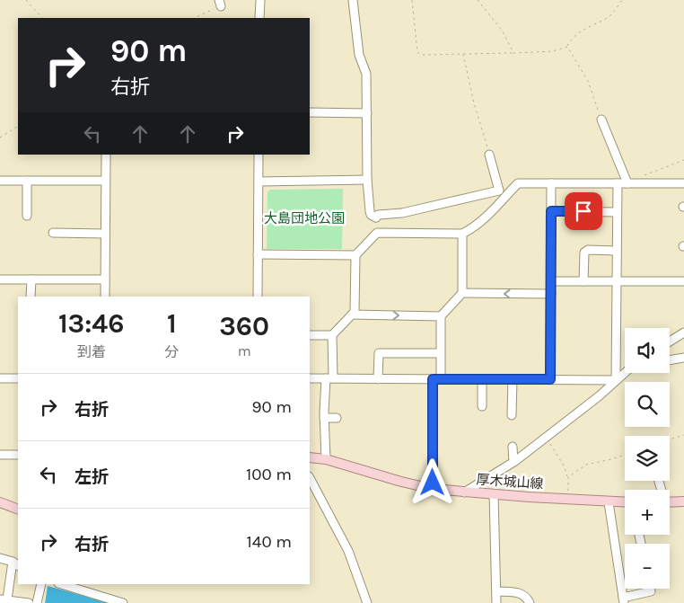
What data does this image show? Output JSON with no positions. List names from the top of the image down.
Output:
{
  "streets": {
    "main road": ["厚木城山線"]
  },
  "parks": ["大島団地公園"],
  "page": {
    "turn": ["90 m", "右折"],
    "eta": [
      "13:46",
      "到着",
      "1",
      "分",
      "360",
      "m"
    ],
    "map_buttons": ["+", "−"],
    "list": [
      {
        "name": "右折",
        "value": "90 m"
      },
      {
        "name": "左折",
        "value": "100 m"
      },
      {
        "name": "右折",
        "value": "140 m"
      }
    ]
  }
}
